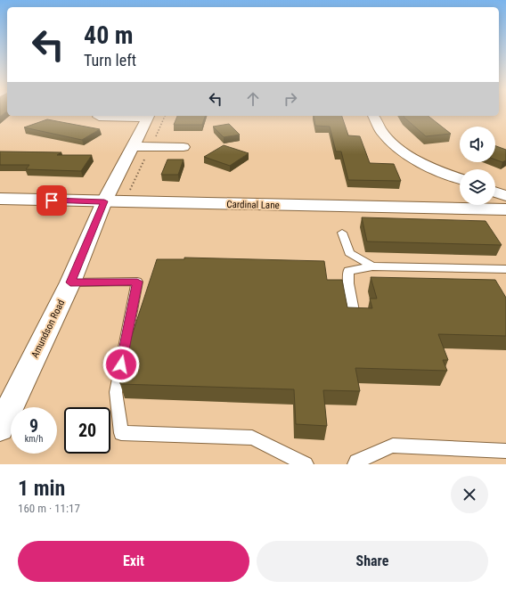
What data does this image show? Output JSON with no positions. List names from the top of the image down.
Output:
{
  "streets": {
    "street": ["Cardinal Lane", "Amundson Road"]
  },
  "crossings": [
    ["Cardinal Lane", "Amundson Road"]
  ],
  "page": {
    "turn": ["40 m", "Turn left"],
    "speed": "9 km/h",
    "limit": "20",
    "heading": ["1 min", "160 m · 11:17"],
    "buttons": ["Exit", "Share"]
  }
}
